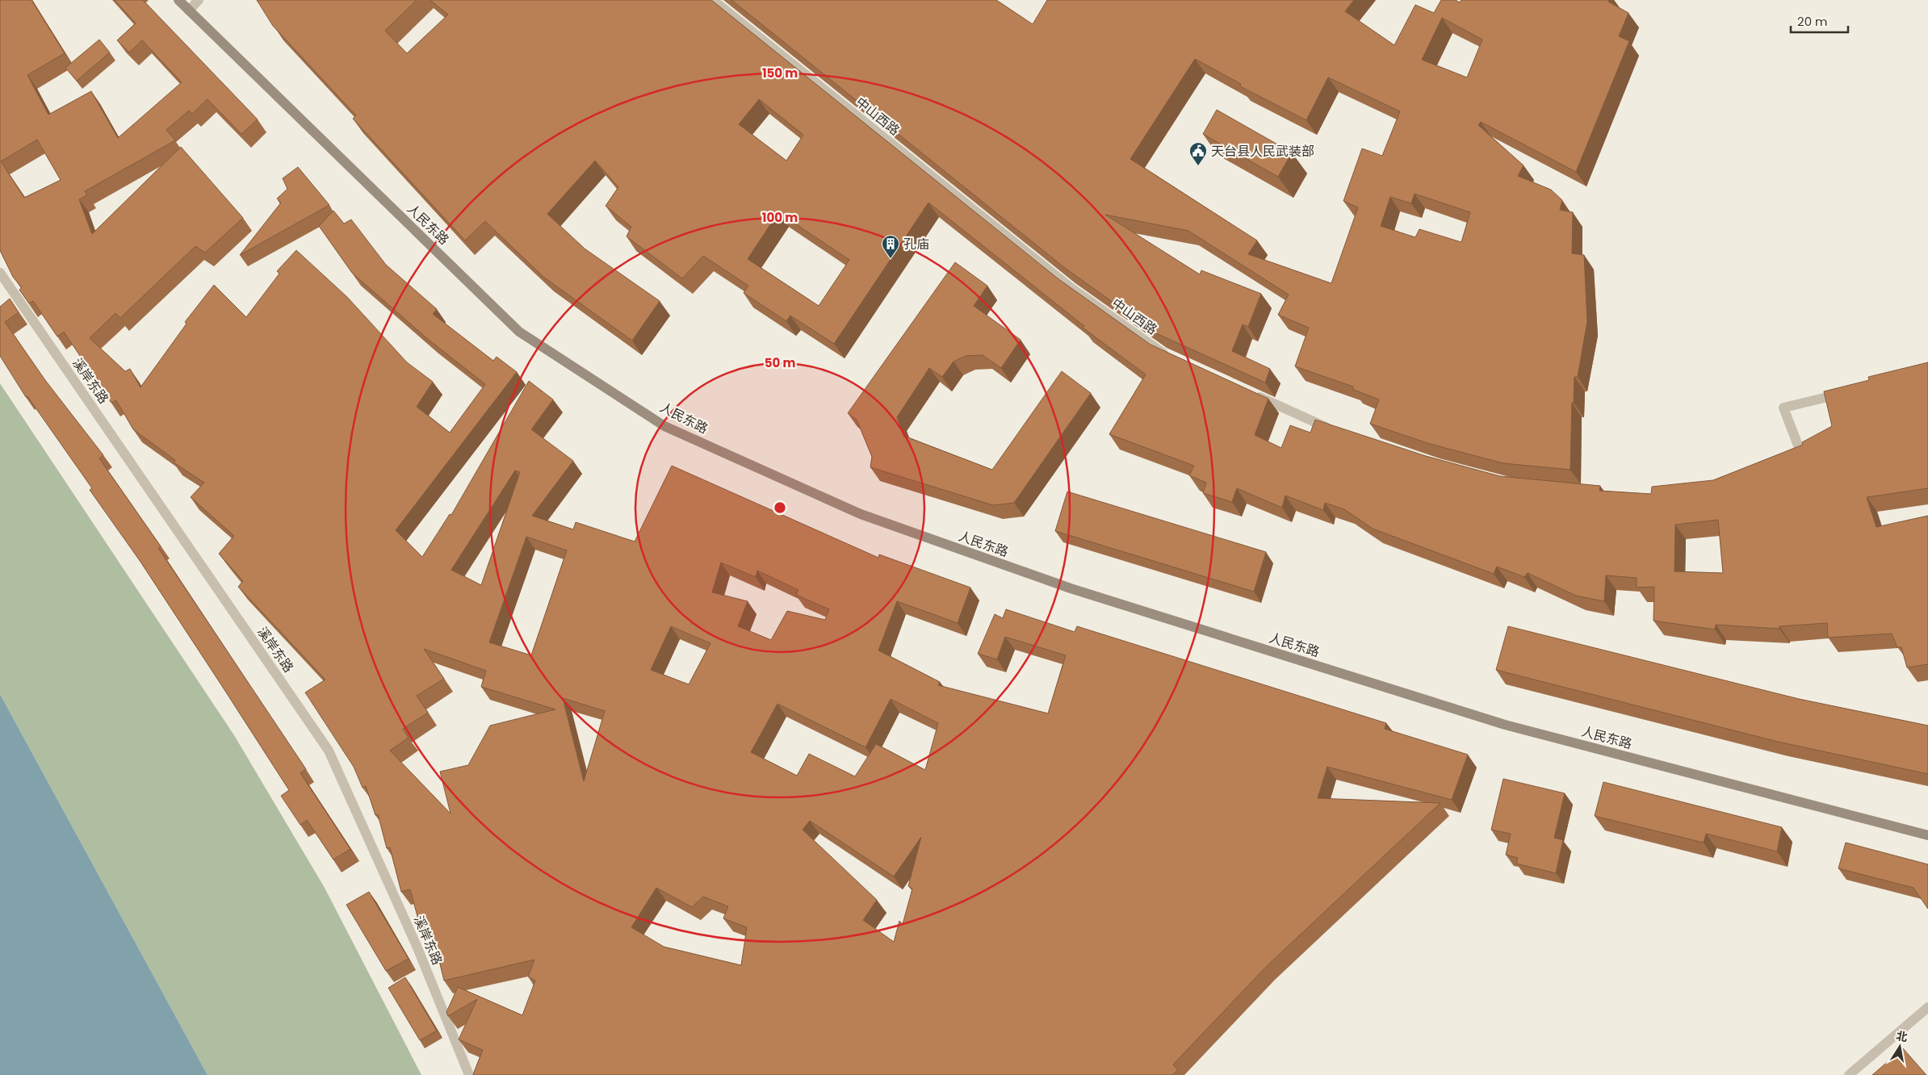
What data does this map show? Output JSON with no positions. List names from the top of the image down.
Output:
{
  "streets": {
    "main road": ["人民东路"],
    "street": ["中山西路", "溪岸东路"]
  },
  "places": {
    "public building": ["天台县人民武装部"],
    "building": ["孔庙"]
  },
  "scale_bar": "20 m",
  "north": "top",
  "rings": ["150 m", "100 m", "50 m"]
}
